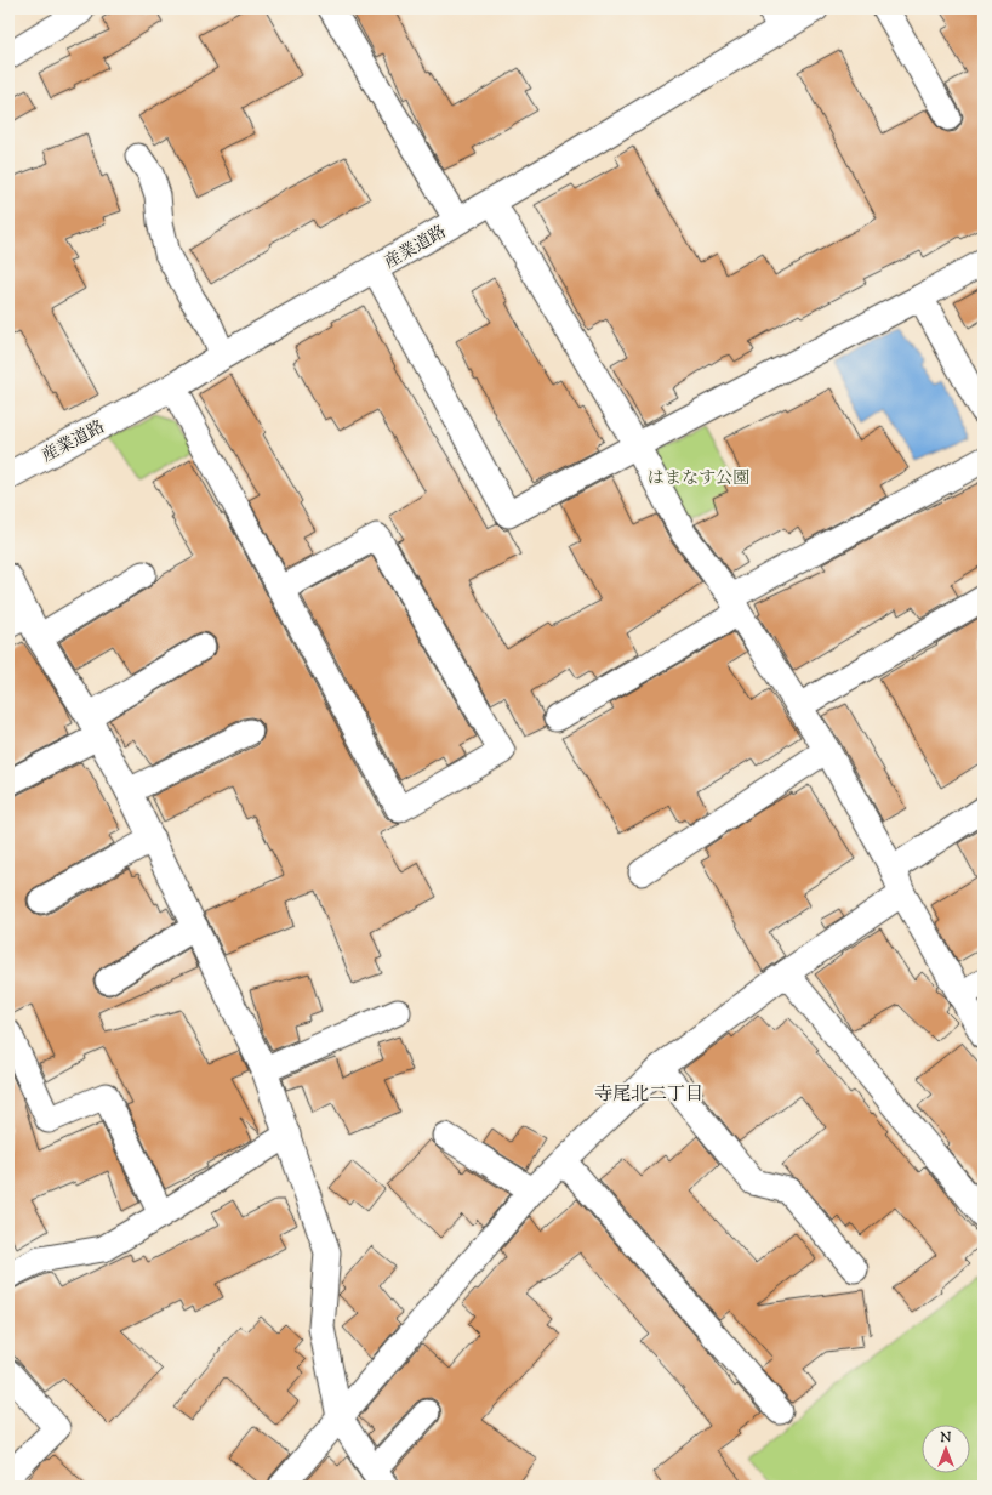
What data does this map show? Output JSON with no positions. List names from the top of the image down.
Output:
{
  "streets": {
    "street": ["産業道路"]
  },
  "districts": ["寺尾北二丁目"],
  "parks": ["はまなす公園"],
  "north": "top"
}
